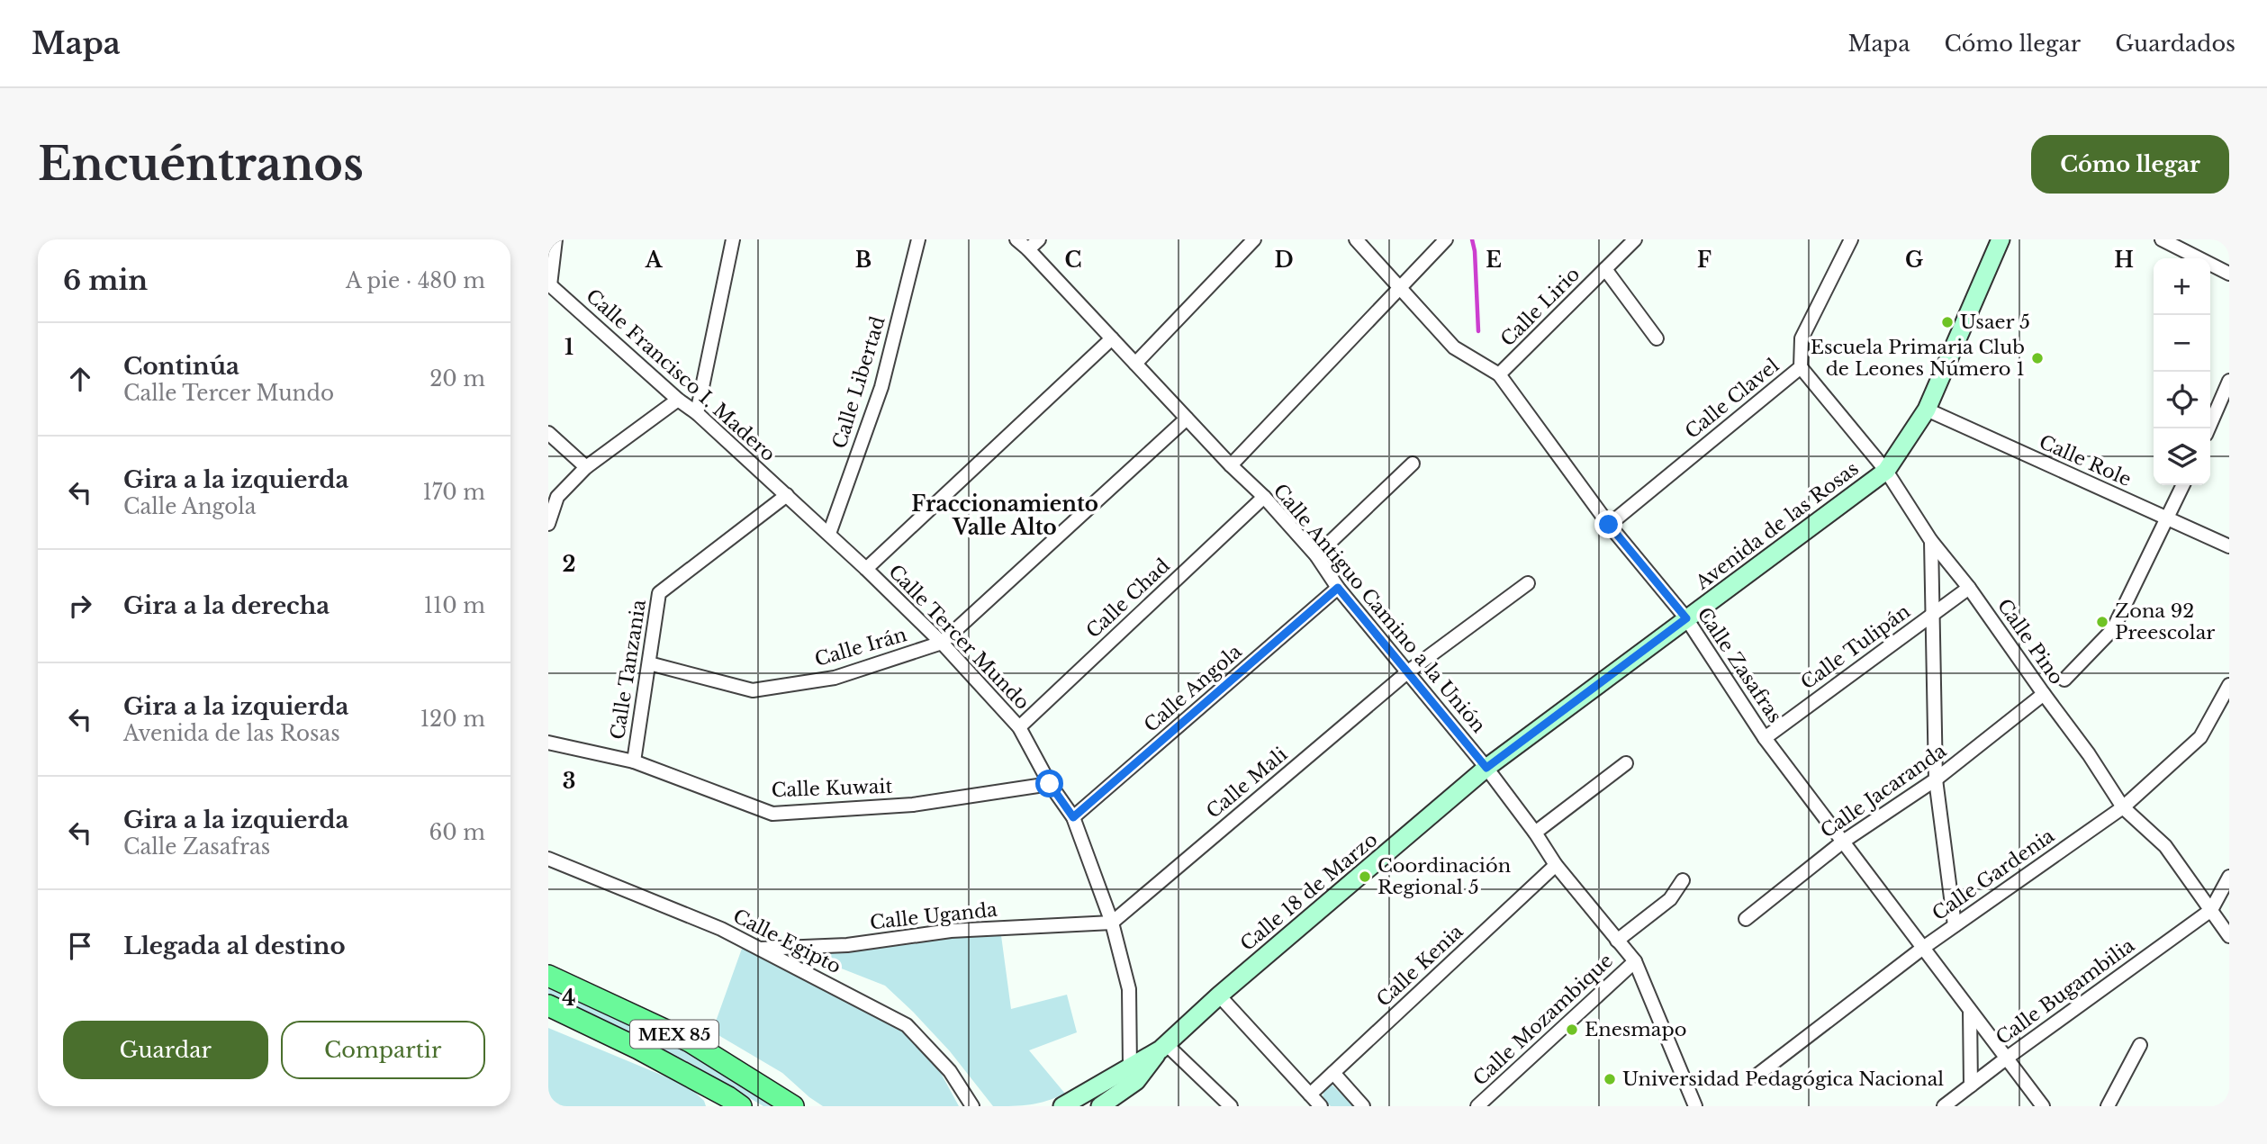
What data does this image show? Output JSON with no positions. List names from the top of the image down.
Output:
{
  "streets": {
    "main road": ["MEX 85"],
    "street": [
      "Calle Lirio",
      "Calle Francisco I. Madero",
      "Calle Libertad",
      "Calle Clavel",
      "Calle Role",
      "Avenida de las Rosas",
      "Calle Chad",
      "Calle Antiguo Camino a la Unión",
      "Calle Tercer Mundo",
      "Calle Pino",
      "Calle Irán",
      "Calle Tulipán",
      "Calle Zasafras",
      "Calle Tanzania",
      "Calle Angola",
      "Calle Mali",
      "Calle Kuwait",
      "Calle Jacaranda",
      "Calle Gardenia",
      "Calle 18 de Marzo",
      "Calle Uganda",
      "Calle Egipto",
      "Calle Kenia",
      "Calle Bugambilia",
      "Calle Mozambique"
    ]
  },
  "crossings": [
    ["Calle Lirio", "Calle Zasafras"],
    ["Calle Francisco I. Madero", "Calle Tercer Mundo"],
    ["Calle Francisco I. Madero", "Calle Tanzania"],
    ["Calle Libertad", "Calle Tercer Mundo"],
    ["Calle Clavel", "Calle Pino"],
    ["Calle Clavel", "Calle Zasafras"],
    ["Calle Role", "Avenida de las Rosas"],
    ["Avenida de las Rosas", "Calle Antiguo Camino a la Unión"],
    ["Avenida de las Rosas", "Calle Pino"],
    ["Avenida de las Rosas", "Calle Zasafras"],
    ["Avenida de las Rosas", "Calle 18 de Marzo"],
    ["Calle Chad", "Calle Antiguo Camino a la Unión"],
    ["Calle Chad", "Calle Tercer Mundo"],
    ["Calle Antiguo Camino a la Unión", "Calle Irán"],
    ["Calle Antiguo Camino a la Unión", "Calle Angola"],
    ["Calle Antiguo Camino a la Unión", "Calle Mali"],
    ["Calle Antiguo Camino a la Unión", "Calle 18 de Marzo"],
    ["Calle Antiguo Camino a la Unión", "Calle Kenia"],
    ["Calle Antiguo Camino a la Unión", "Calle Mozambique"],
    ["Calle Tercer Mundo", "Calle Irán"],
    ["Calle Tercer Mundo", "Calle Tanzania"],
    ["Calle Tercer Mundo", "Calle Angola"],
    ["Calle Tercer Mundo", "Calle Mali"],
    ["Calle Tercer Mundo", "Calle Kuwait"],
    ["Calle Tercer Mundo", "Calle 18 de Marzo"],
    ["Calle Tercer Mundo", "Calle Uganda"],
    ["Calle Pino", "Calle Tulipán"],
    ["Calle Pino", "Calle Jacaranda"],
    ["Calle Pino", "Calle Gardenia"],
    ["Calle Pino", "Calle Bugambilia"],
    ["Calle Irán", "Calle Tanzania"],
    ["Calle Tulipán", "Calle Zasafras"],
    ["Calle Zasafras", "Calle Jacaranda"],
    ["Calle Zasafras", "Calle Gardenia"],
    ["Calle Zasafras", "Calle Bugambilia"],
    ["Calle Tanzania", "Calle Kuwait"],
    ["Calle Mali", "Calle Uganda"],
    ["Calle Uganda", "Calle Egipto"]
  ],
  "districts": ["Fraccionamiento Valle Alto"],
  "places": [
    "Usaer 5",
    "Escuela Primaria Club de Leones Número 1",
    "Zona 92 Preescolar",
    "Coordinación Regional 5",
    "Enesmapo",
    "Universidad Pedagógica Nacional"
  ],
  "page": {
    "header": "Mapa",
    "nav": ["Mapa", "Cómo llegar", "Guardados"],
    "buttons": [
      "Cómo llegar",
      ["Guardar", "Compartir"]
    ],
    "title": "Encuéntranos",
    "heading": ["6 min", "A pie · 480 m"],
    "map_buttons": ["+", "−"],
    "list": [
      ["Continúa", "Calle Tercer Mundo", "20 m"],
      ["Gira a la izquierda", "Calle Angola", "170 m"],
      ["Gira a la derecha", "110 m"],
      ["Gira a la izquierda", "Avenida de las Rosas", "120 m"],
      ["Gira a la izquierda", "Calle Zasafras", "60 m"],
      "Llegada al destino"
    ]
  },
  "grid": {
    "columns": [
      "A",
      "B",
      "C",
      "D",
      "E",
      "F",
      "G",
      "H"
    ],
    "rows": [
      "1",
      "2",
      "3",
      "4"
    ]
  }
}
